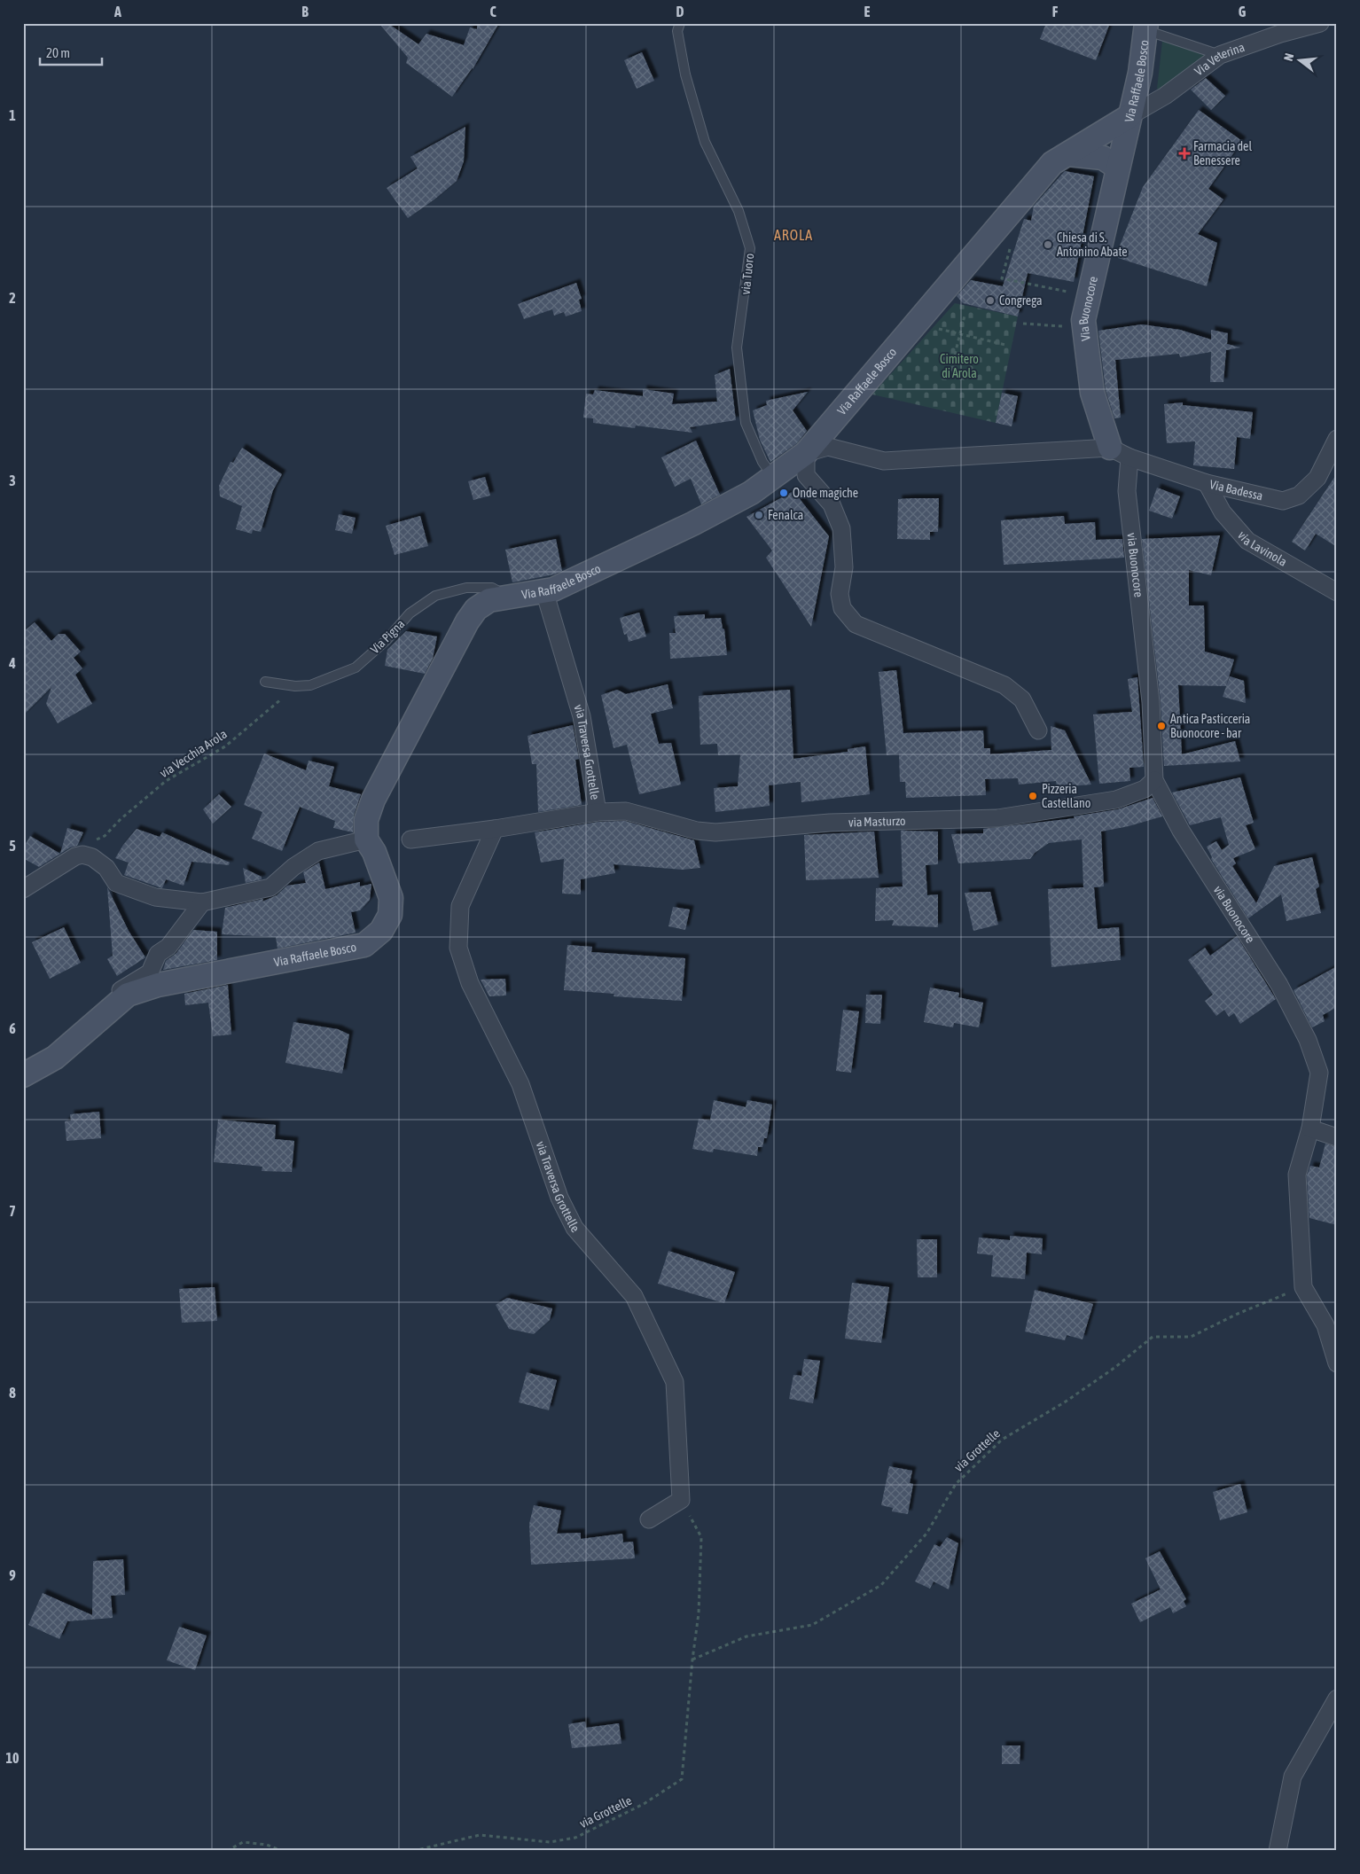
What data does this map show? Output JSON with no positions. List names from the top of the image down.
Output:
{
  "streets": {
    "street": [
      "Via Veterina",
      "Via Raffaele Bosco",
      "Via Buonocore",
      "Via Badessa",
      "via Lavinola",
      "via Buonocore",
      "via Traversa Grottelle",
      "via Masturzo"
    ],
    "lane": ["via Tuoro", "Via Pigna"],
    "path": ["via Vecchia Arola", "via Grottelle"]
  },
  "crossings": [
    ["Via Veterina", "Via Raffaele Bosco"],
    ["Via Veterina", "Via Buonocore"],
    ["Via Raffaele Bosco", "via Tuoro"],
    ["Via Raffaele Bosco", "Via Buonocore"],
    ["Via Raffaele Bosco", "Via Pigna"],
    ["Via Raffaele Bosco", "via Traversa Grottelle"],
    ["Via Buonocore", "Via Badessa"],
    ["Via Buonocore", "via Buonocore"],
    ["Via Badessa", "via Lavinola"],
    ["Via Badessa", "via Buonocore"],
    ["via Buonocore", "via Masturzo"],
    ["via Buonocore", "via Grottelle"],
    ["Via Pigna", "via Vecchia Arola"],
    ["via Traversa Grottelle", "via Masturzo"],
    ["via Traversa Grottelle", "via Grottelle"]
  ],
  "districts": ["AROLA"],
  "parks": ["Cimitero di Arola"],
  "places": {
    "health": ["Farmacia del Benessere"],
    "other": [
      "Chiesa di S. Antonino Abate",
      "Congrega",
      "Onde magiche",
      "Fenalca",
      "Antica Pasticceria Buonocore - bar",
      "Pizzeria Castellano"
    ]
  },
  "scale_bar": "20 m",
  "north": "left",
  "grid": {
    "columns": [
      "A",
      "B",
      "C",
      "D",
      "E",
      "F",
      "G"
    ],
    "rows": [
      "1",
      "2",
      "3",
      "4",
      "5",
      "6",
      "7",
      "8",
      "9",
      "10"
    ]
  }
}
